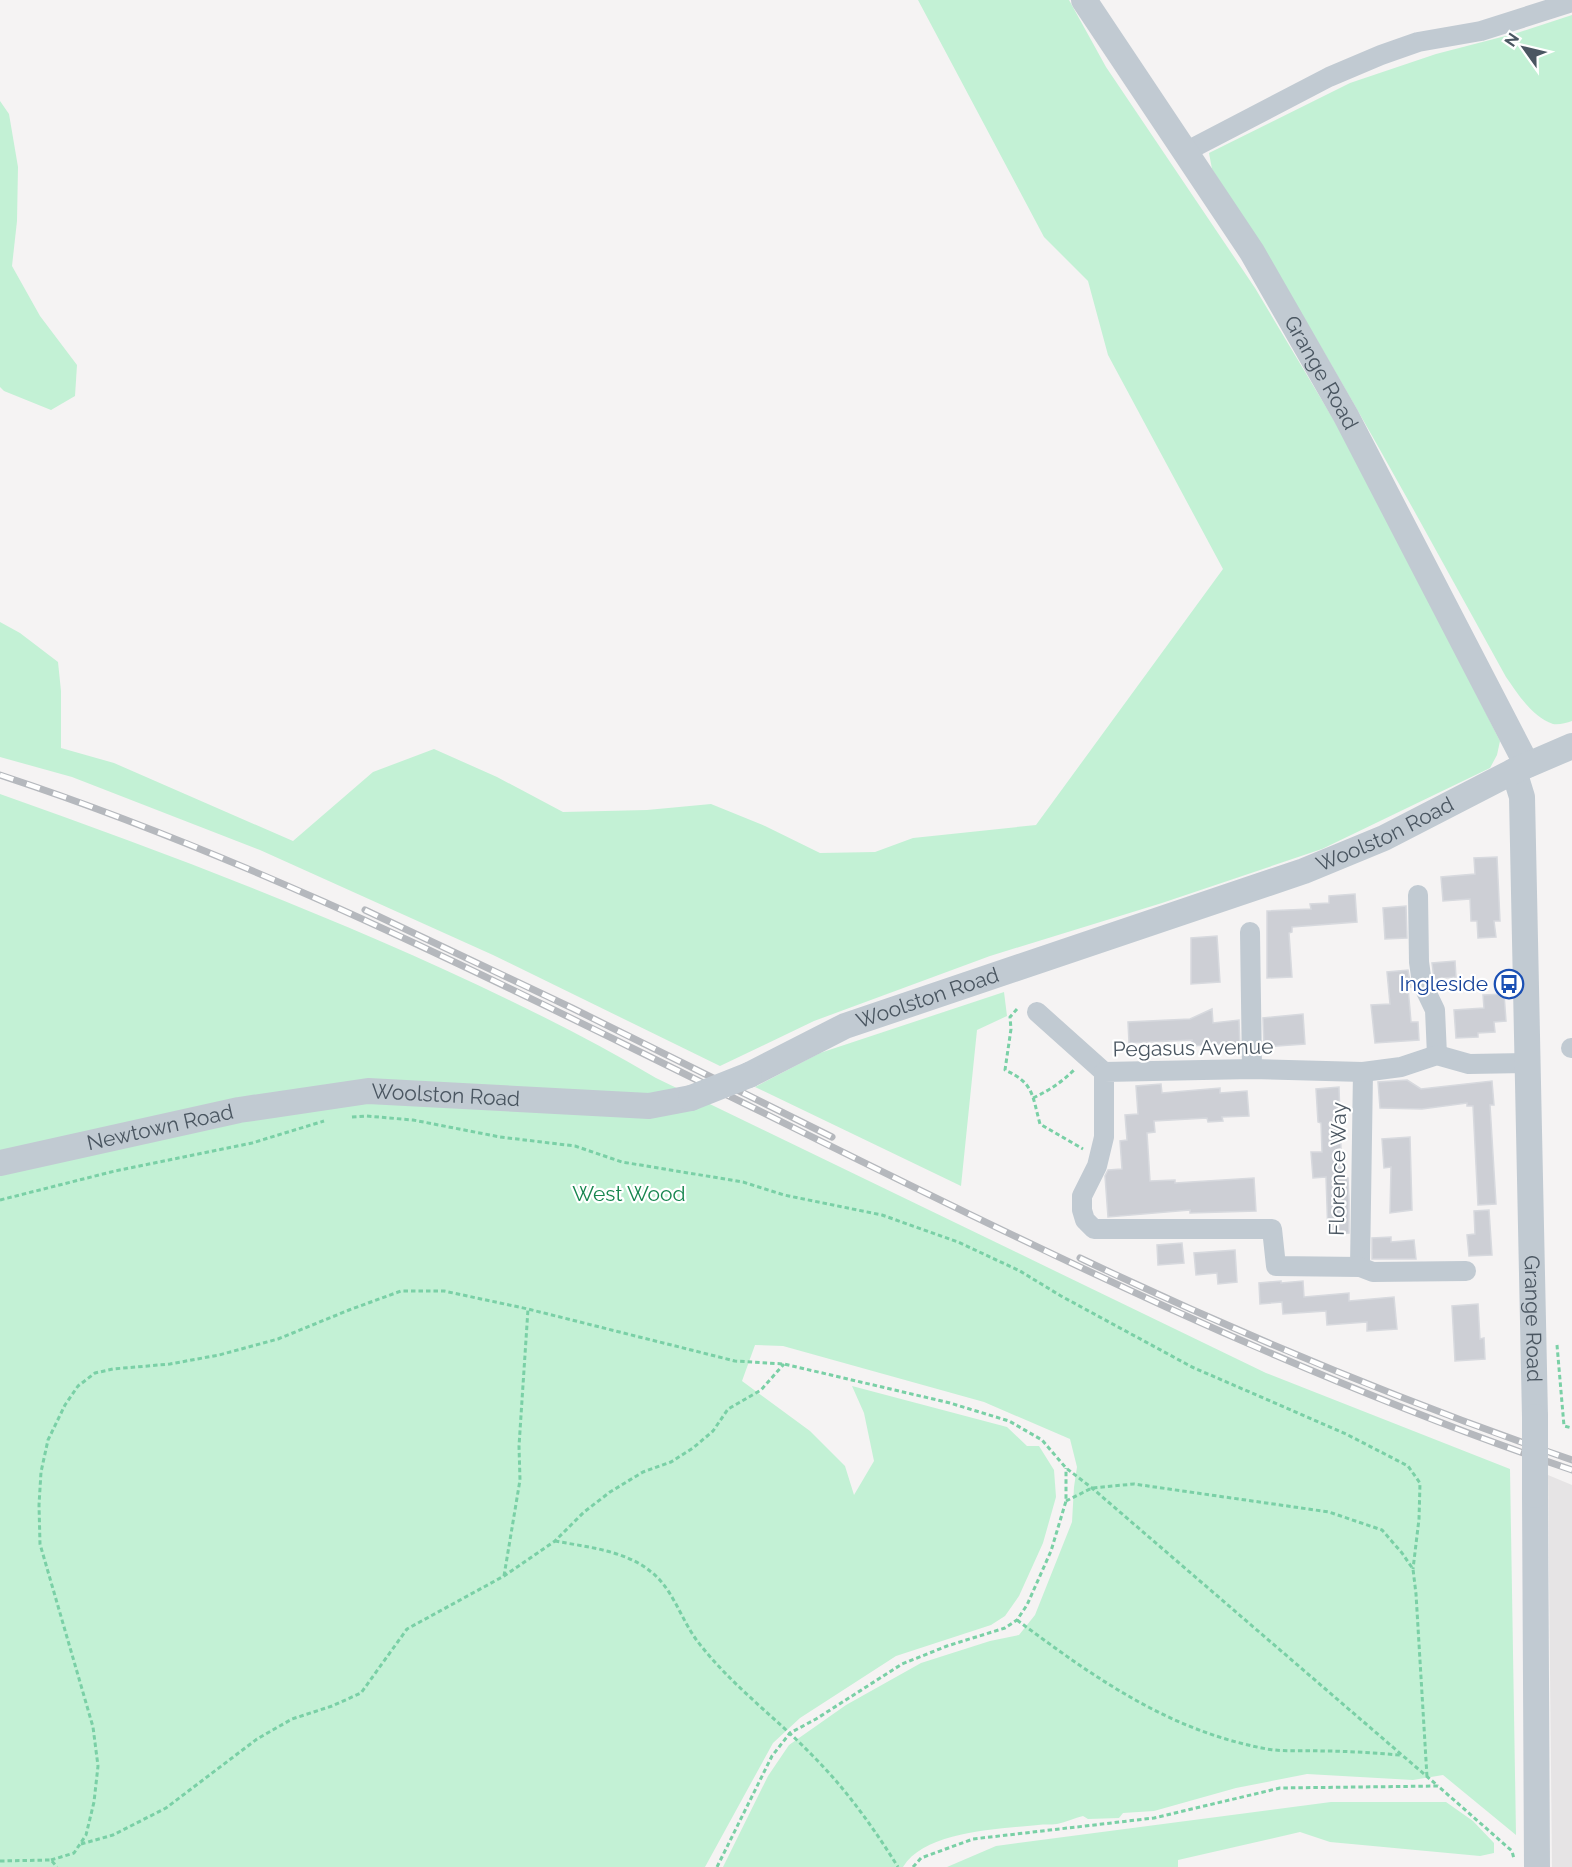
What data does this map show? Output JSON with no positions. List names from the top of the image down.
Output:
{
  "streets": {
    "street": [
      "Grange Road",
      "Woolston Road",
      "Pegasus Avenue",
      "Newtown Road",
      "Florence Way"
    ]
  },
  "crossings": [
    ["Grange Road", "Woolston Road"],
    ["Woolston Road", "Newtown Road"],
    ["Pegasus Avenue", "Florence Way"]
  ],
  "parks": ["West Wood"],
  "places": {
    "bus stop": ["Ingleside"]
  },
  "north": "top left"
}
